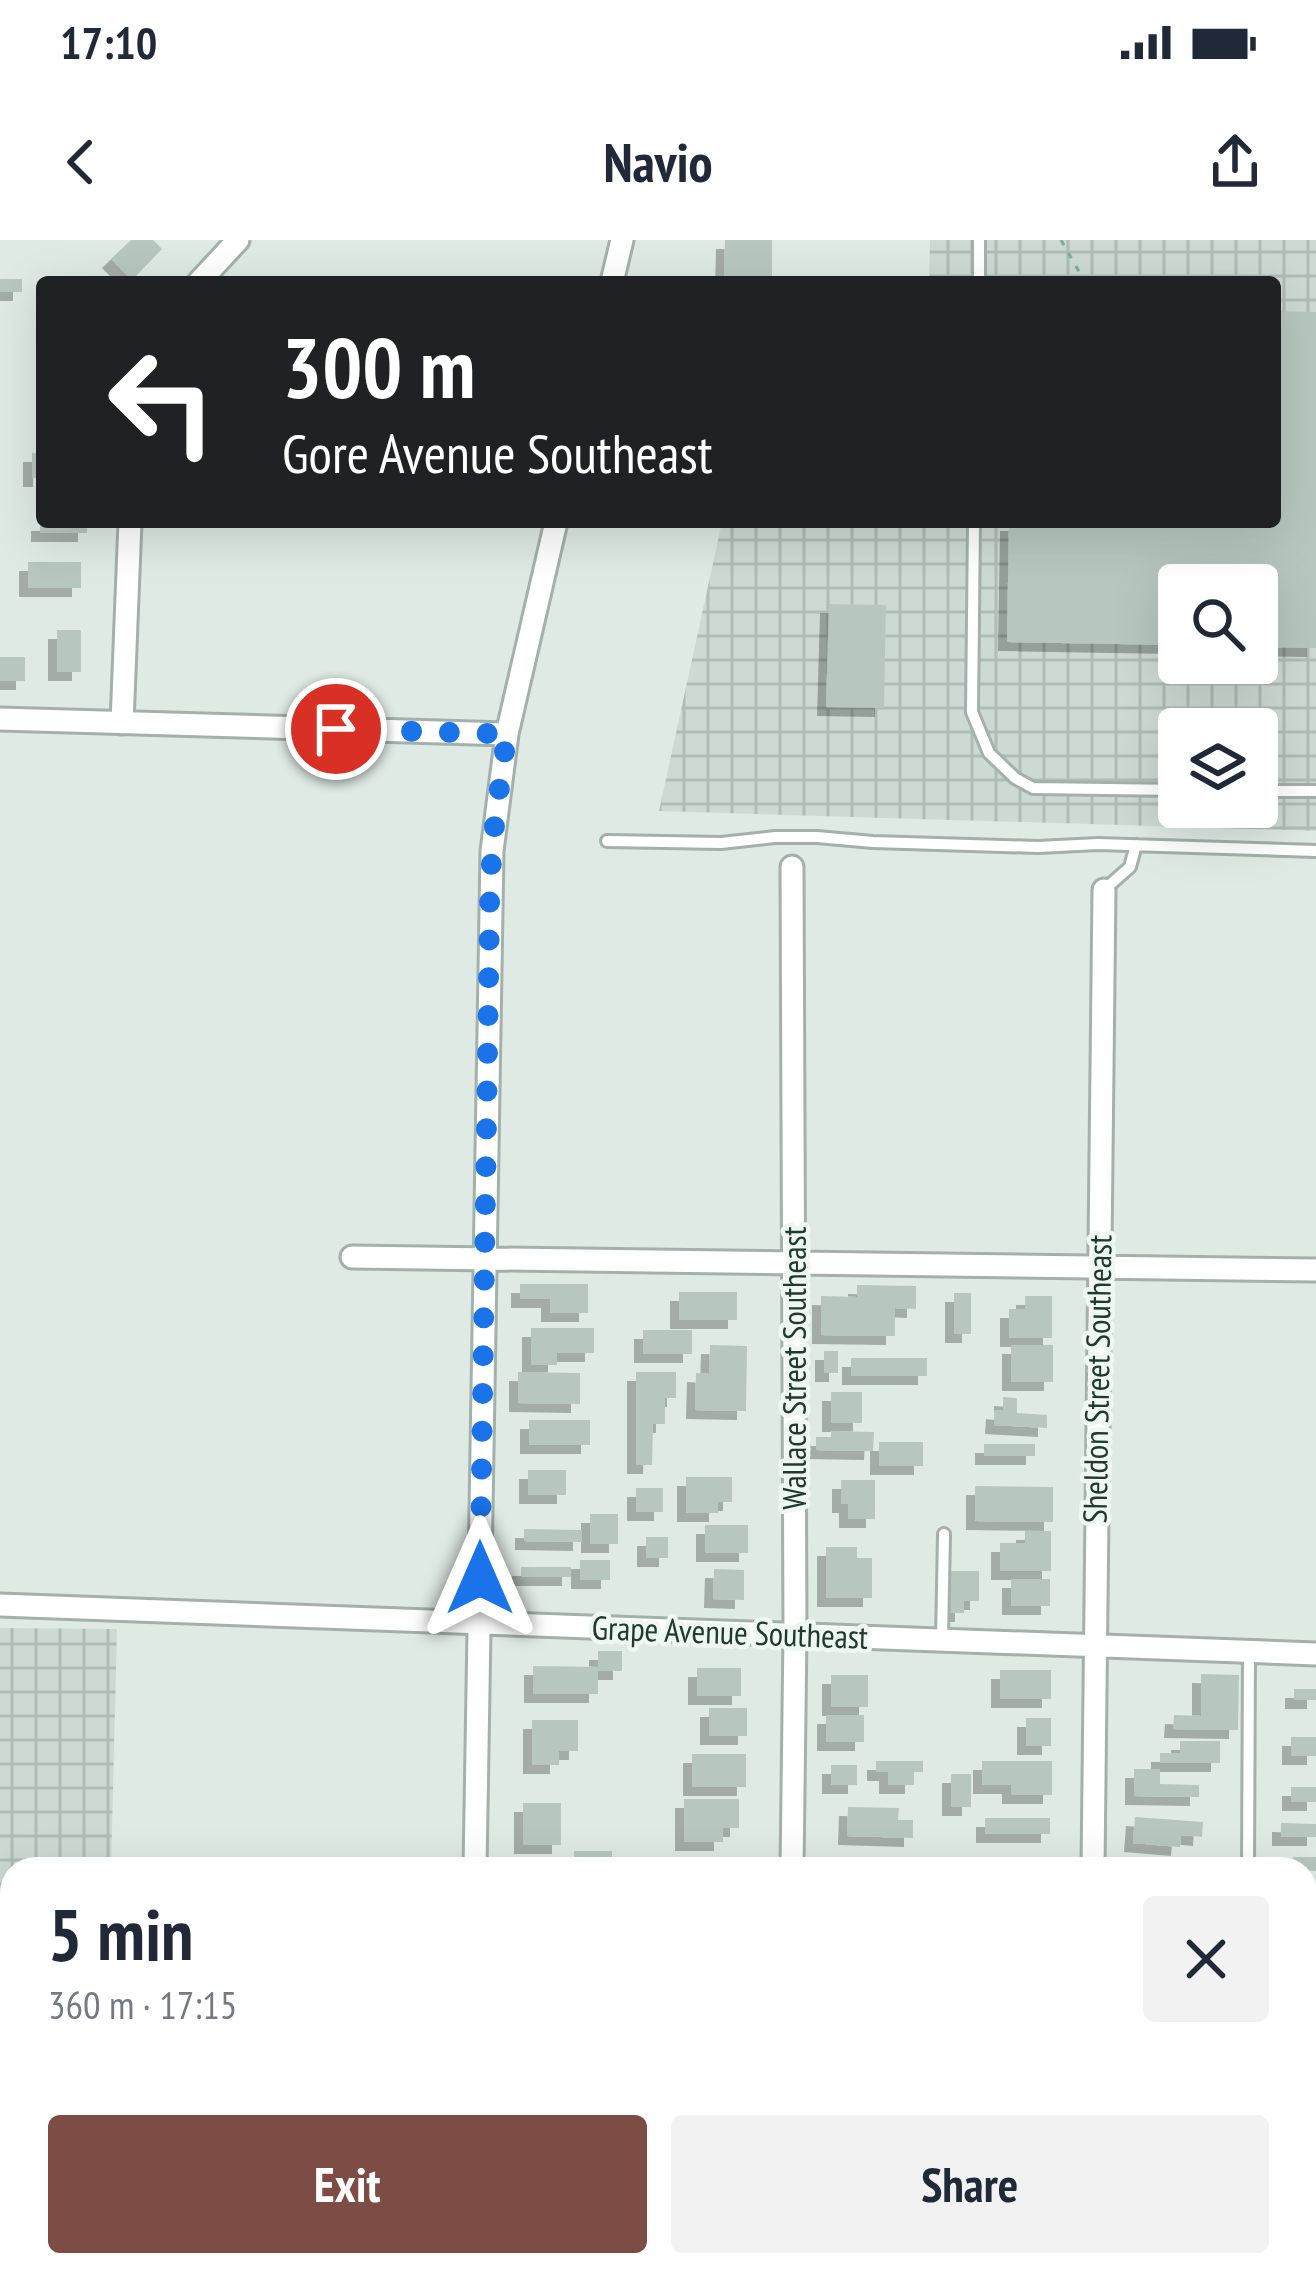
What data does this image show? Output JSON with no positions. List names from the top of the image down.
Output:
{
  "streets": {
    "street": ["Wallace Street Southeast", "Sheldon Street Southeast", "Grape Avenue Southeast"]
  },
  "crossings": [
    ["Wallace Street Southeast", "Grape Avenue Southeast"],
    ["Sheldon Street Southeast", "Grape Avenue Southeast"]
  ],
  "page": {
    "status": "17:10",
    "header": "Navio",
    "turn": ["300 m", "Gore Avenue Southeast"],
    "heading": ["5 min", "360 m · 17:15"],
    "buttons": ["Exit", "Share"]
  }
}
